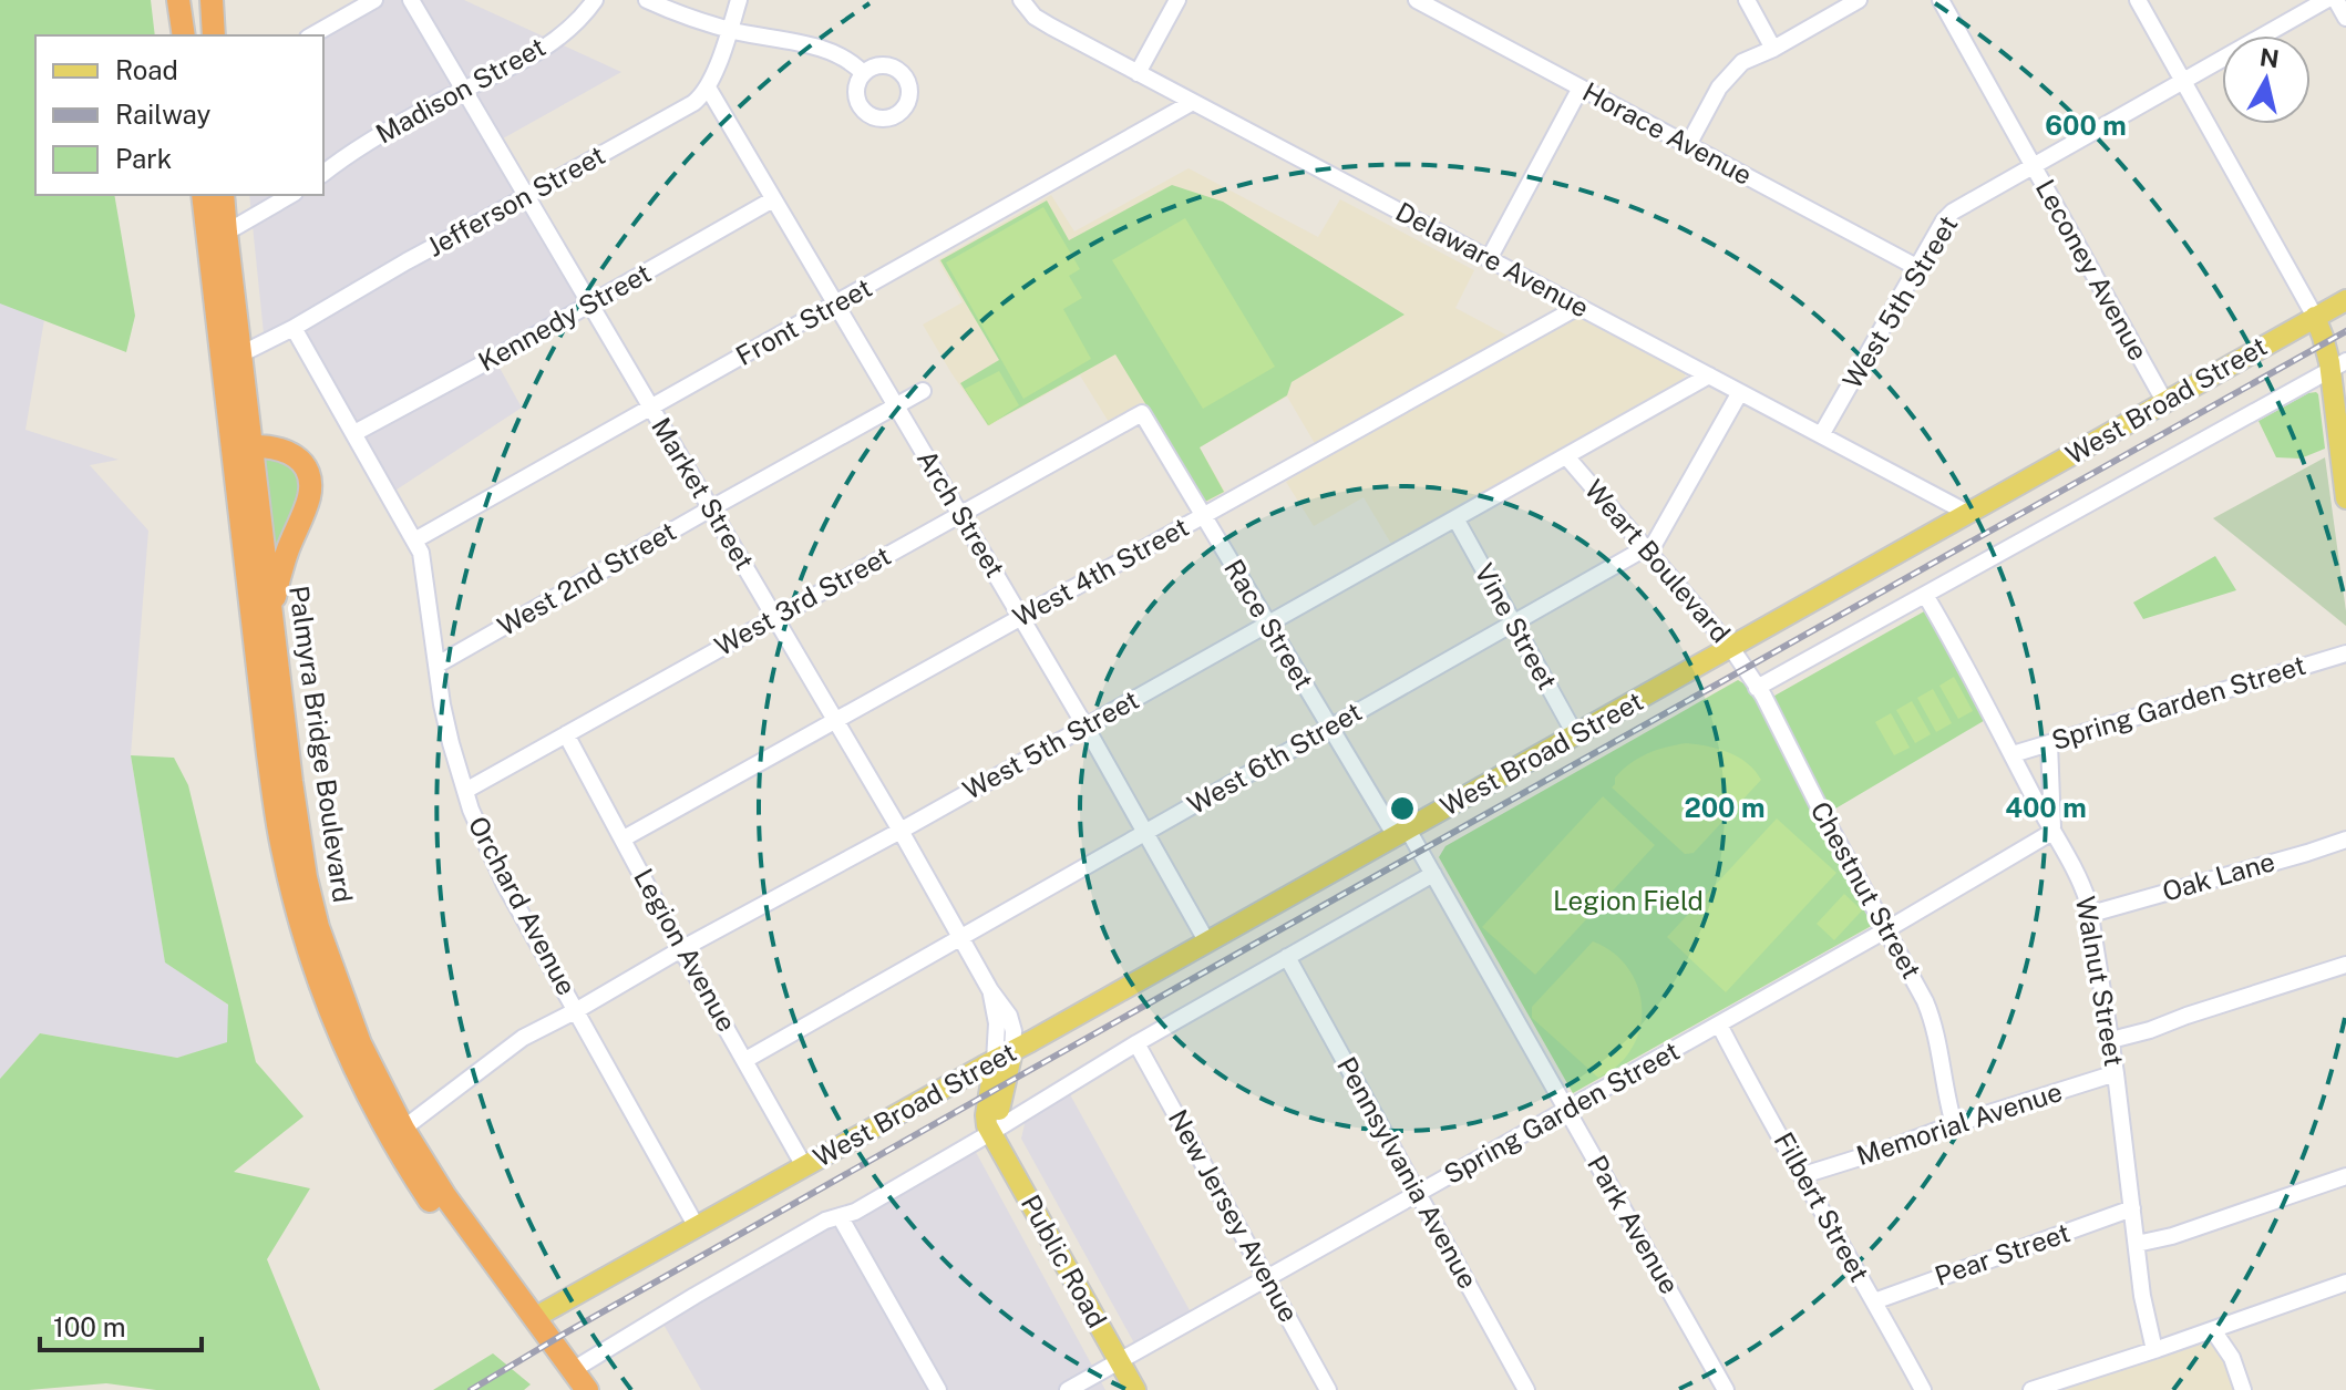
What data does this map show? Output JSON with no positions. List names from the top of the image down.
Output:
{
  "streets": {
    "highway": ["Palmyra Bridge Boulevard"],
    "main road": ["West Broad Street", "Public Road"],
    "street": [
      "Madison Street",
      "Horace Avenue",
      "Jefferson Street",
      "Delaware Avenue",
      "Leconey Avenue",
      "West 5th Street",
      "Kennedy Street",
      "Front Street",
      "Market Street",
      "Arch Street",
      "Weart Boulevard",
      "West 4th Street",
      "West 2nd Street",
      "West 3rd Street",
      "Race Street",
      "Vine Street",
      "Spring Garden Street",
      "West 6th Street",
      "Oak Lane",
      "Chestnut Street",
      "Orchard Avenue",
      "Legion Avenue",
      "Walnut Street",
      "Memorial Avenue",
      "Pennsylvania Avenue",
      "Filbert Street",
      "New Jersey Avenue",
      "Park Avenue",
      "Pear Street"
    ]
  },
  "crossings": [
    ["Madison Street", "Market Street"],
    ["Horace Avenue", "West 5th Street"],
    ["Jefferson Street", "Market Street"],
    ["Jefferson Street", "Arch Street"],
    ["Jefferson Street", "Palmyra Bridge Boulevard"],
    ["Jefferson Street", "Orchard Avenue"],
    ["Delaware Avenue", "West 5th Street"],
    ["Delaware Avenue", "Front Street"],
    ["Delaware Avenue", "West Broad Street"],
    ["Delaware Avenue", "West 4th Street"],
    ["Delaware Avenue", "West 6th Street"],
    ["Leconey Avenue", "West 5th Street"],
    ["Leconey Avenue", "West Broad Street"],
    ["West 5th Street", "Market Street"],
    ["West 5th Street", "Arch Street"],
    ["West 5th Street", "Weart Boulevard"],
    ["West 5th Street", "Race Street"],
    ["West 5th Street", "Vine Street"],
    ["West 5th Street", "Palmyra Bridge Boulevard"],
    ["West 5th Street", "Orchard Avenue"],
    ["West 5th Street", "Legion Avenue"],
    ["Kennedy Street", "Market Street"],
    ["Kennedy Street", "Arch Street"],
    ["Kennedy Street", "Orchard Avenue"],
    ["Front Street", "Market Street"],
    ["Front Street", "Arch Street"],
    ["Front Street", "Orchard Avenue"],
    ["West Broad Street", "Market Street"],
    ["West Broad Street", "Arch Street"],
    ["West Broad Street", "Weart Boulevard"],
    ["West Broad Street", "Race Street"],
    ["West Broad Street", "Vine Street"],
    ["West Broad Street", "Palmyra Bridge Boulevard"],
    ["West Broad Street", "Chestnut Street"],
    ["West Broad Street", "Orchard Avenue"],
    ["West Broad Street", "Legion Avenue"],
    ["West Broad Street", "Walnut Street"],
    ["West Broad Street", "Park Avenue"],
    ["West Broad Street", "Public Road"],
    ["Market Street", "West 4th Street"],
    ["Market Street", "West 2nd Street"],
    ["Market Street", "West 3rd Street"],
    ["Market Street", "West 6th Street"],
    ["Market Street", "Public Road"],
    ["Arch Street", "West 4th Street"],
    ["Arch Street", "West 2nd Street"],
    ["Arch Street", "West 3rd Street"],
    ["Arch Street", "West 6th Street"],
    ["Weart Boulevard", "West 6th Street"],
    ["Weart Boulevard", "Chestnut Street"],
    ["West 4th Street", "Race Street"],
    ["West 4th Street", "Legion Avenue"],
    ["West 2nd Street", "Orchard Avenue"],
    ["West 3rd Street", "Race Street"],
    ["West 3rd Street", "Orchard Avenue"],
    ["West 3rd Street", "Legion Avenue"],
    ["Race Street", "West 6th Street"],
    ["Race Street", "Park Avenue"],
    ["Vine Street", "West 6th Street"],
    ["Spring Garden Street", "Chestnut Street"],
    ["Spring Garden Street", "Walnut Street"],
    ["Spring Garden Street", "Pennsylvania Avenue"],
    ["Spring Garden Street", "Filbert Street"],
    ["Spring Garden Street", "New Jersey Avenue"],
    ["Spring Garden Street", "Park Avenue"],
    ["Spring Garden Street", "Public Road"],
    ["West 6th Street", "Legion Avenue"],
    ["Oak Lane", "Walnut Street"],
    ["Chestnut Street", "Memorial Avenue"],
    ["Walnut Street", "Memorial Avenue"],
    ["Walnut Street", "Pear Street"],
    ["Memorial Avenue", "Filbert Street"],
    ["Filbert Street", "Pear Street"]
  ],
  "parks": ["Legion Field"],
  "legend": ["Road", "Railway", "Park"],
  "scale_bar": "100 m",
  "north": "top",
  "rings": ["600 m", "200 m", "400 m"]
}
